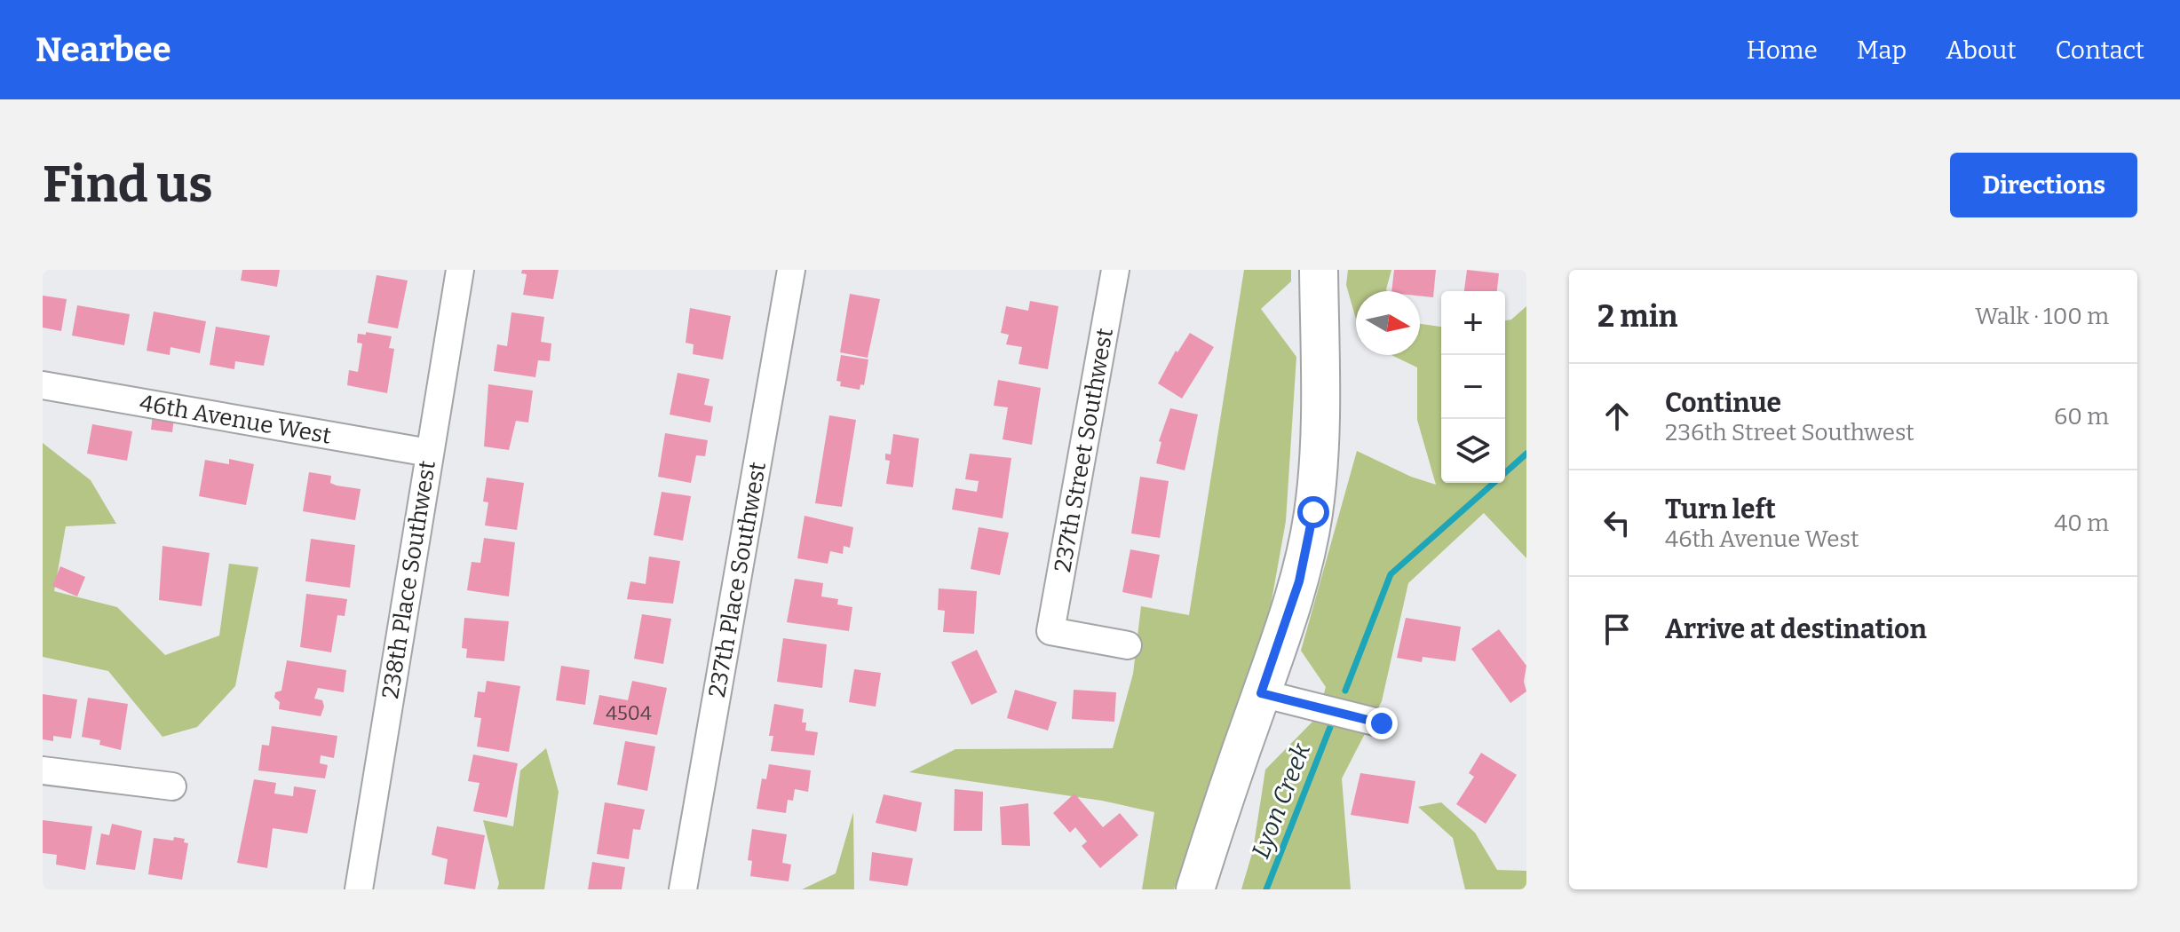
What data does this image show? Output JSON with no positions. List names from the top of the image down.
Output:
{
  "streets": {
    "street": [
      "46th Avenue West",
      "237th Street Southwest",
      "238th Place Southwest",
      "237th Place Southwest"
    ]
  },
  "crossings": [
    ["46th Avenue West", "238th Place Southwest"]
  ],
  "water": ["Lyon Creek"],
  "house_numbers": ["4504"],
  "north": "right",
  "page": {
    "header": "Nearbee",
    "nav": [
      "Home",
      "Map",
      "About",
      "Contact"
    ],
    "buttons": "Directions",
    "title": "Find us",
    "heading": ["2 min", "Walk · 100 m"],
    "map_buttons": ["+", "−"],
    "list": [
      ["Continue", "236th Street Southwest", "60 m"],
      ["Turn left", "46th Avenue West", "40 m"],
      "Arrive at destination"
    ]
  }
}
